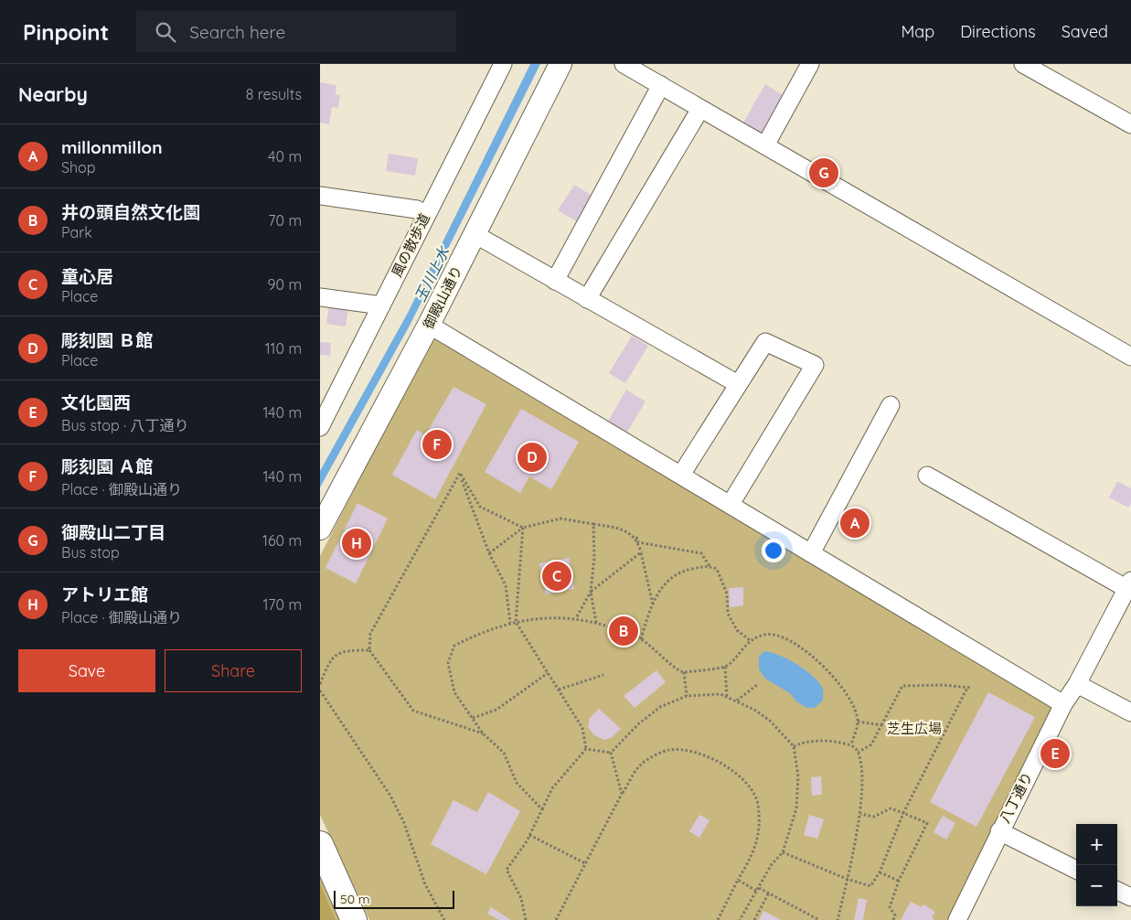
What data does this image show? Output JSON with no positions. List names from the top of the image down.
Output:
{
  "streets": {
    "street": ["風の散歩道", "御殿山通り", "八丁通り"]
  },
  "water": ["玉川上水"],
  "parks": ["芝生広場"],
  "scale_bar": "50 m",
  "page": {
    "header": "Pinpoint",
    "search": "Search here",
    "nav": ["Map", "Directions", "Saved"],
    "heading": ["Nearby", "8 results"],
    "list": [
      {
        "mark": "A",
        "name": "millonmillon",
        "note": "Shop",
        "value": "40 m"
      },
      {
        "mark": "B",
        "name": "井の頭自然文化園",
        "note": "Park",
        "value": "70 m"
      },
      {
        "mark": "C",
        "name": "童心居",
        "note": "Place",
        "value": "90 m"
      },
      {
        "mark": "D",
        "name": "彫刻園 Ｂ館",
        "note": "Place",
        "value": "110 m"
      },
      {
        "mark": "E",
        "name": "文化園西",
        "note": "Bus stop · 八丁通り",
        "value": "140 m"
      },
      {
        "mark": "F",
        "name": "彫刻園 Ａ館",
        "note": "Place · 御殿山通り",
        "value": "140 m"
      },
      {
        "mark": "G",
        "name": "御殿山二丁目",
        "note": "Bus stop",
        "value": "160 m"
      },
      {
        "mark": "H",
        "name": "アトリエ館",
        "note": "Place · 御殿山通り",
        "value": "170 m"
      }
    ],
    "pins": [
      "G",
      "F",
      "D",
      "A",
      "H",
      "C",
      "B",
      "E"
    ],
    "buttons": ["Save", "Share"],
    "map_buttons": ["+", "−"],
    "scale": "50 m"
  }
}
